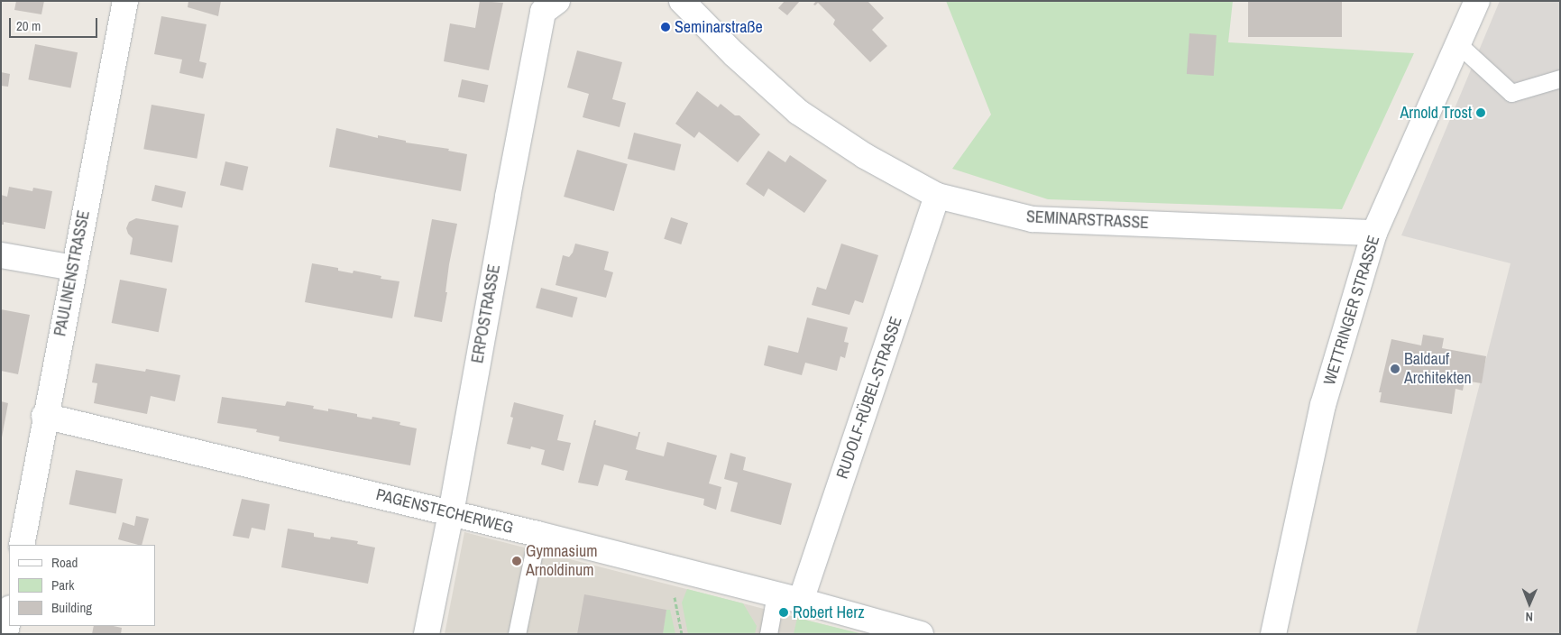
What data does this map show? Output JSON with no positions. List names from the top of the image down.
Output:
{
  "streets": {
    "street": [
      "SEMINARSTRASSE",
      "PAULINENSTRASSE",
      "WETTRINGER STRASSE",
      "ERPOSTRASSE",
      "RUDOLF-RÜBEL-STRASSE",
      "PAGENSTECHERWEG"
    ]
  },
  "crossings": [
    ["SEMINARSTRASSE", "WETTRINGER STRASSE"],
    ["SEMINARSTRASSE", "RUDOLF-RÜBEL-STRASSE"],
    ["PAULINENSTRASSE", "PAGENSTECHERWEG"],
    ["ERPOSTRASSE", "PAGENSTECHERWEG"],
    ["RUDOLF-RÜBEL-STRASSE", "PAGENSTECHERWEG"]
  ],
  "places": [
    "Seminarstraße",
    "Arnold Trost",
    "Baldauf Architekten",
    "Gymnasium Arnoldinum",
    "Robert Herz"
  ],
  "legend": ["Road", "Park", "Building"],
  "scale_bar": "20 m",
  "north": "bottom"
}
